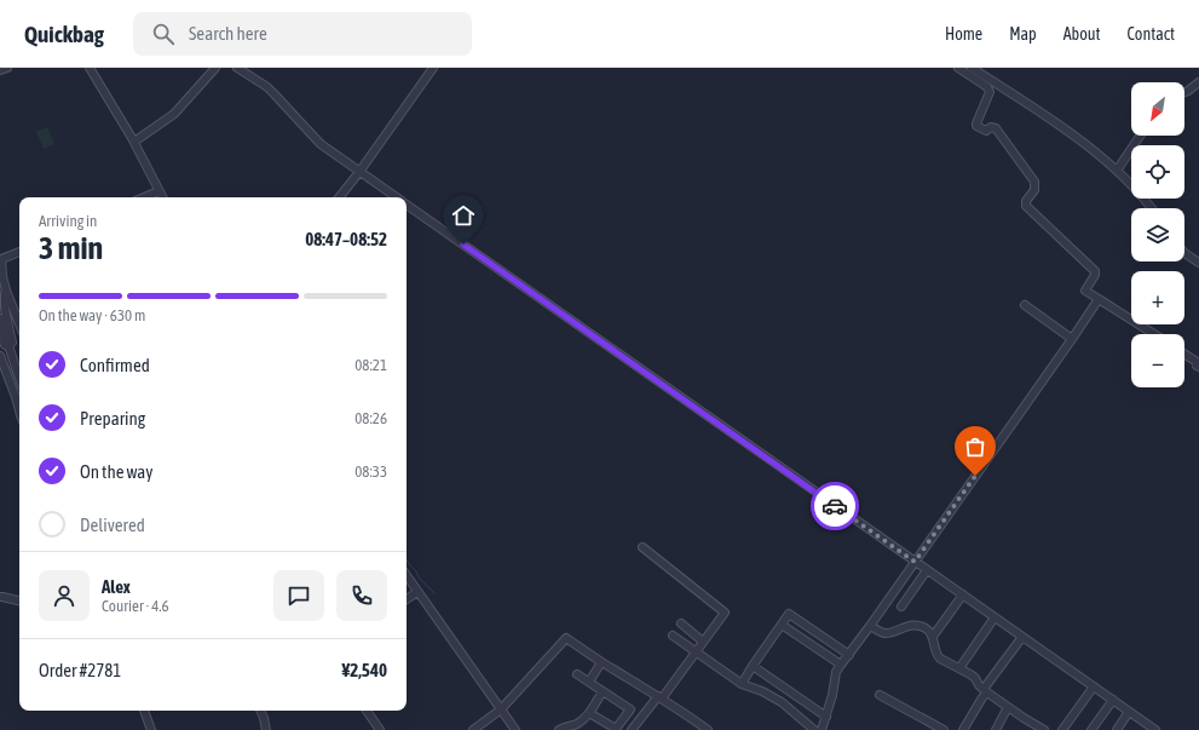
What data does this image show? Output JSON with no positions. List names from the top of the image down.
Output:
{
  "north": "bottom left",
  "page": {
    "header": "Quickbag",
    "search": "Search here",
    "nav": [
      "Home",
      "Map",
      "About",
      "Contact"
    ],
    "map_buttons": ["+", "−"],
    "heading": ["3 min", "Arriving in", "08:47–08:52"],
    "panel": [
      "Alex",
      "Courier · 4.6",
      "Order #2781",
      "¥2,540"
    ],
    "bar": "On the way · 630 m",
    "list": [
      ["Confirmed", "08:21"],
      ["Preparing", "08:26"],
      ["On the way", "08:33"],
      "Delivered"
    ]
  }
}
